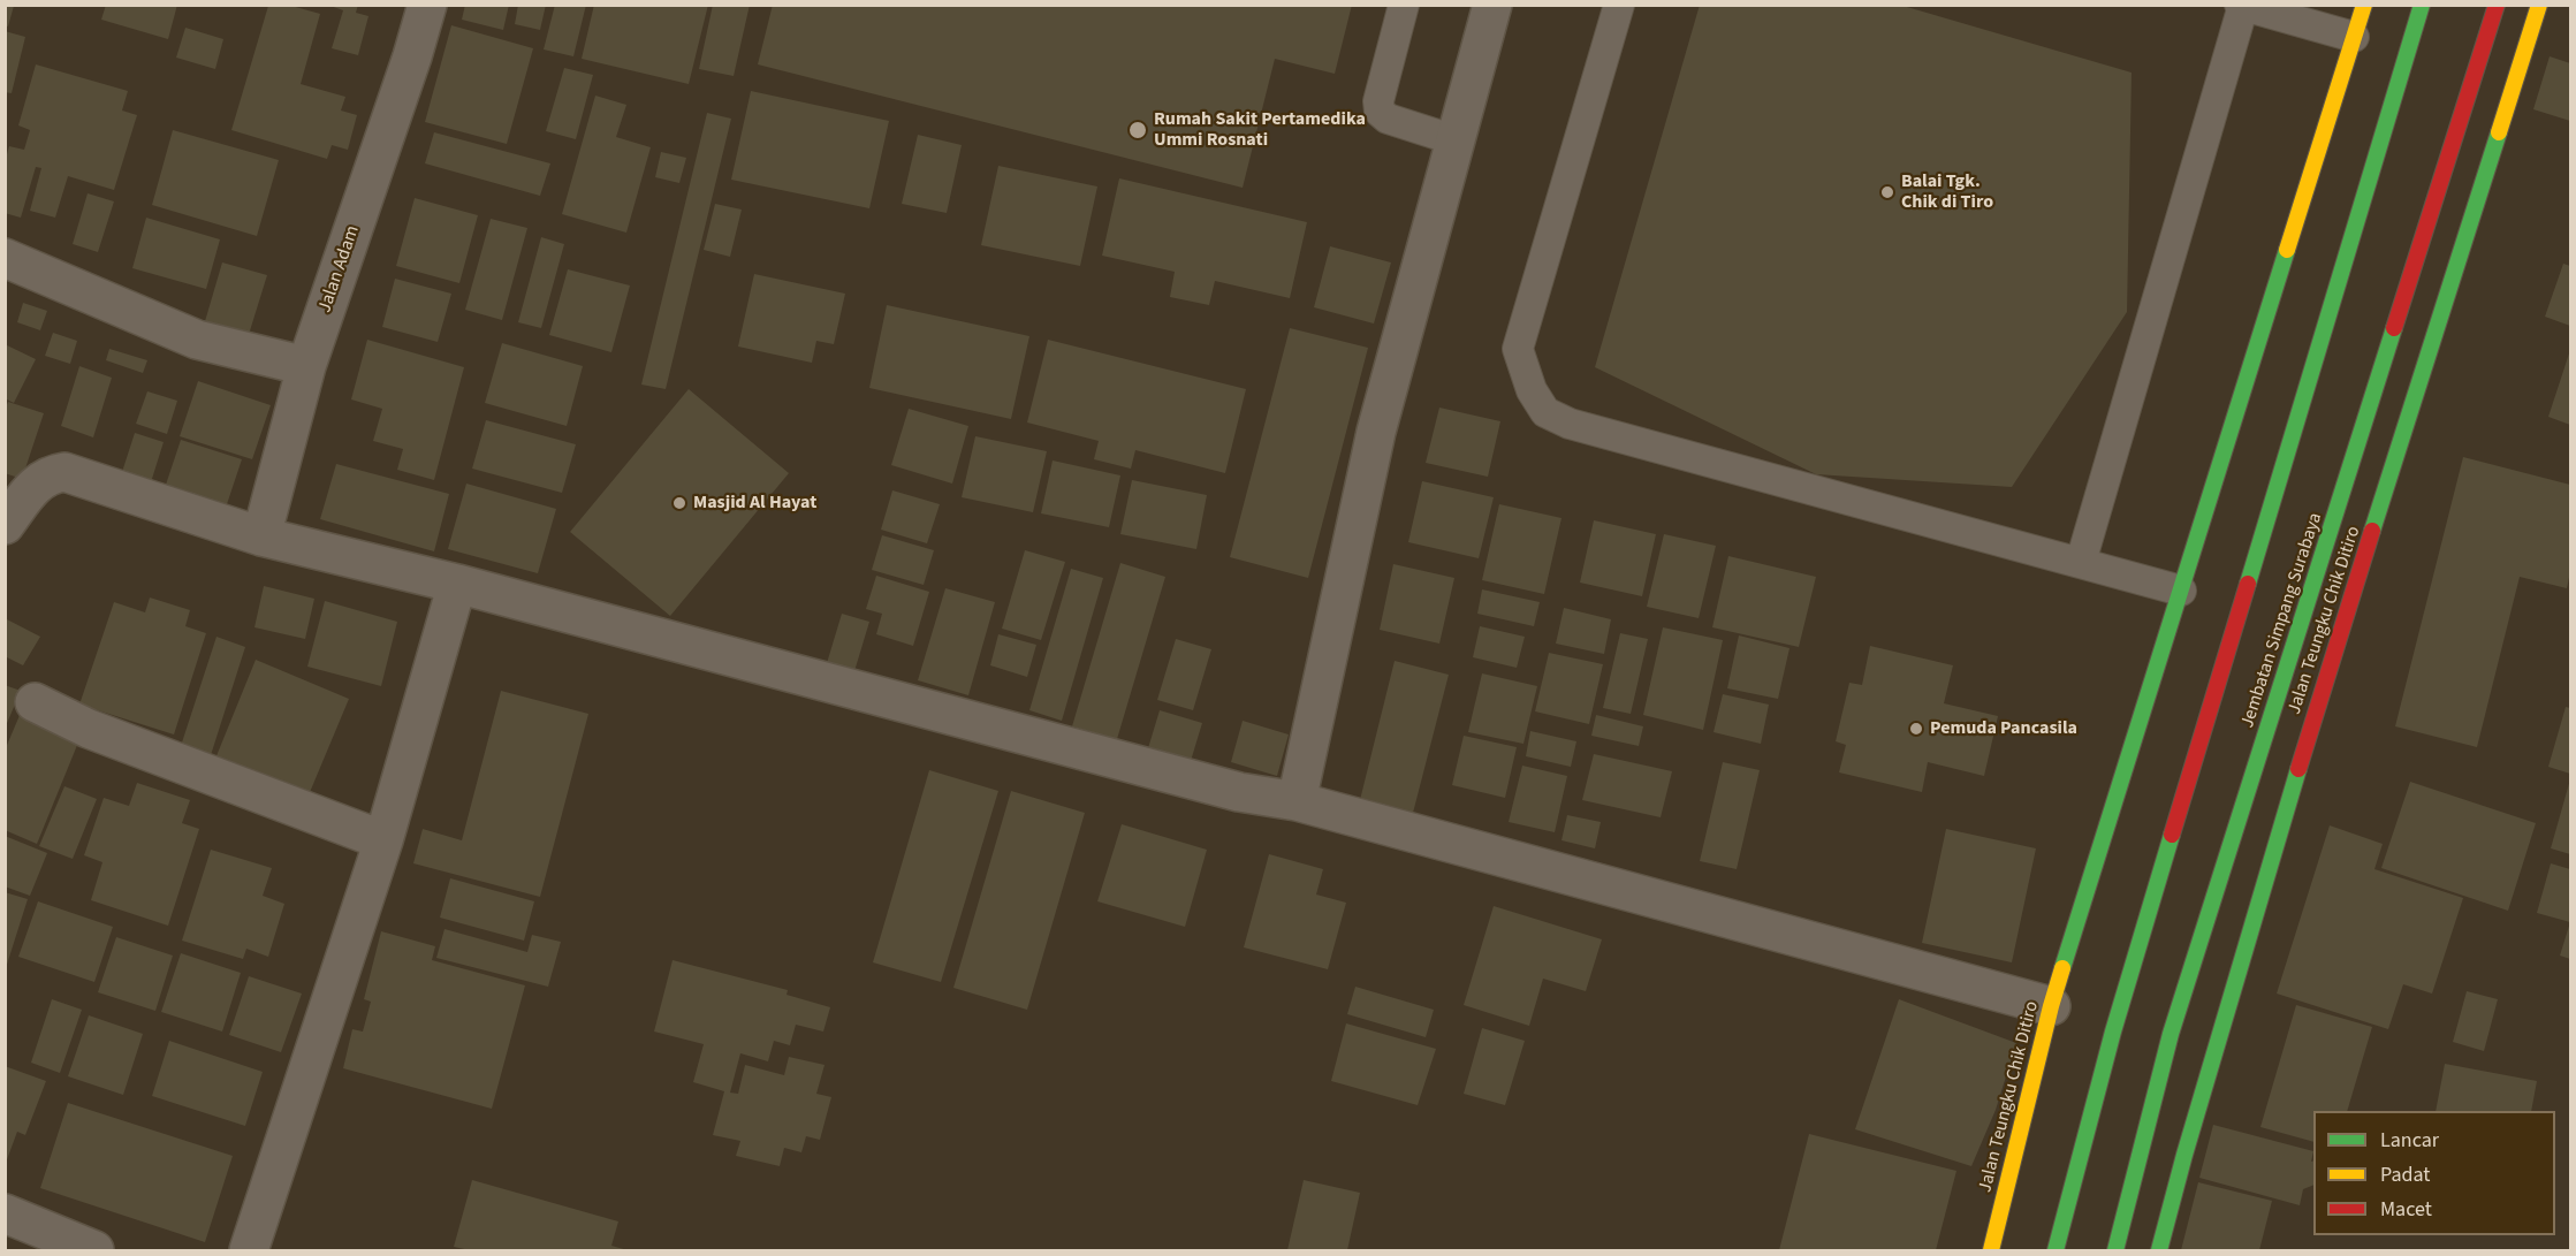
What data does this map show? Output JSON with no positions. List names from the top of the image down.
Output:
{
  "streets": {
    "highway": ["Jembatan Simpang Surabaya", "Jalan Teungku Chik Ditiro"],
    "street": ["Jalan Adam"]
  },
  "places": [
    "Rumah Sakit Pertamedika Ummi Rosnati",
    "Balai Tgk. Chik di Tiro",
    "Masjid Al Hayat",
    "Pemuda Pancasila"
  ],
  "legend": ["Lancar", "Padat", "Macet"]
}
